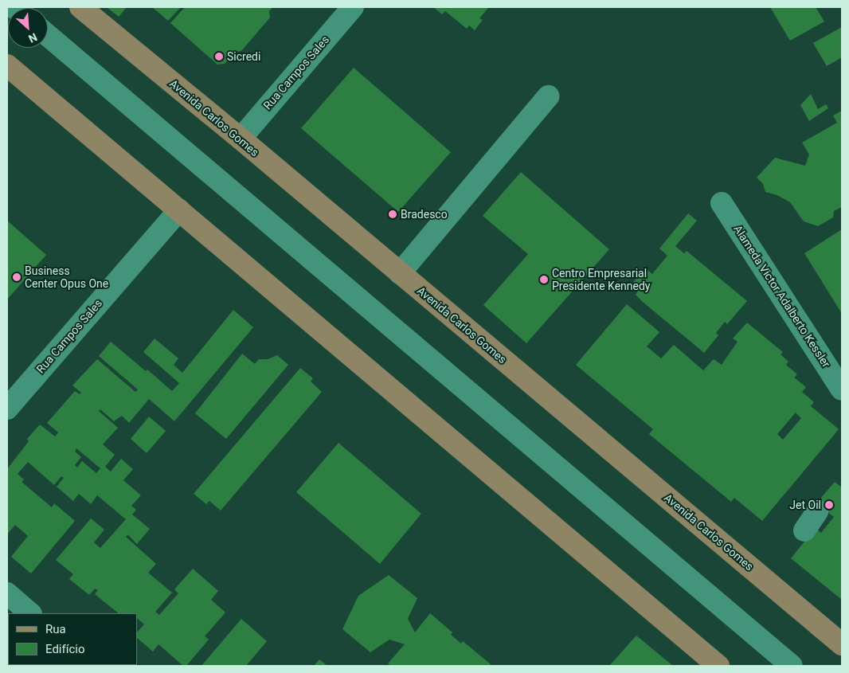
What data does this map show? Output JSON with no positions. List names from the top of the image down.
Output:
{
  "streets": {
    "main road": ["Avenida Carlos Gomes"],
    "street": ["Rua Campos Sales", "Alameda Victor Adalberto Kessler"]
  },
  "crossings": [
    ["Rua Campos Sales", "Avenida Carlos Gomes"]
  ],
  "places": [
    "Sicredi",
    "Bradesco",
    "Business Center Opus One",
    "Centro Empresarial Presidente Kennedy",
    "Jet Oil"
  ],
  "legend": ["Rua", "Edifício"],
  "north": "bottom right"
}
